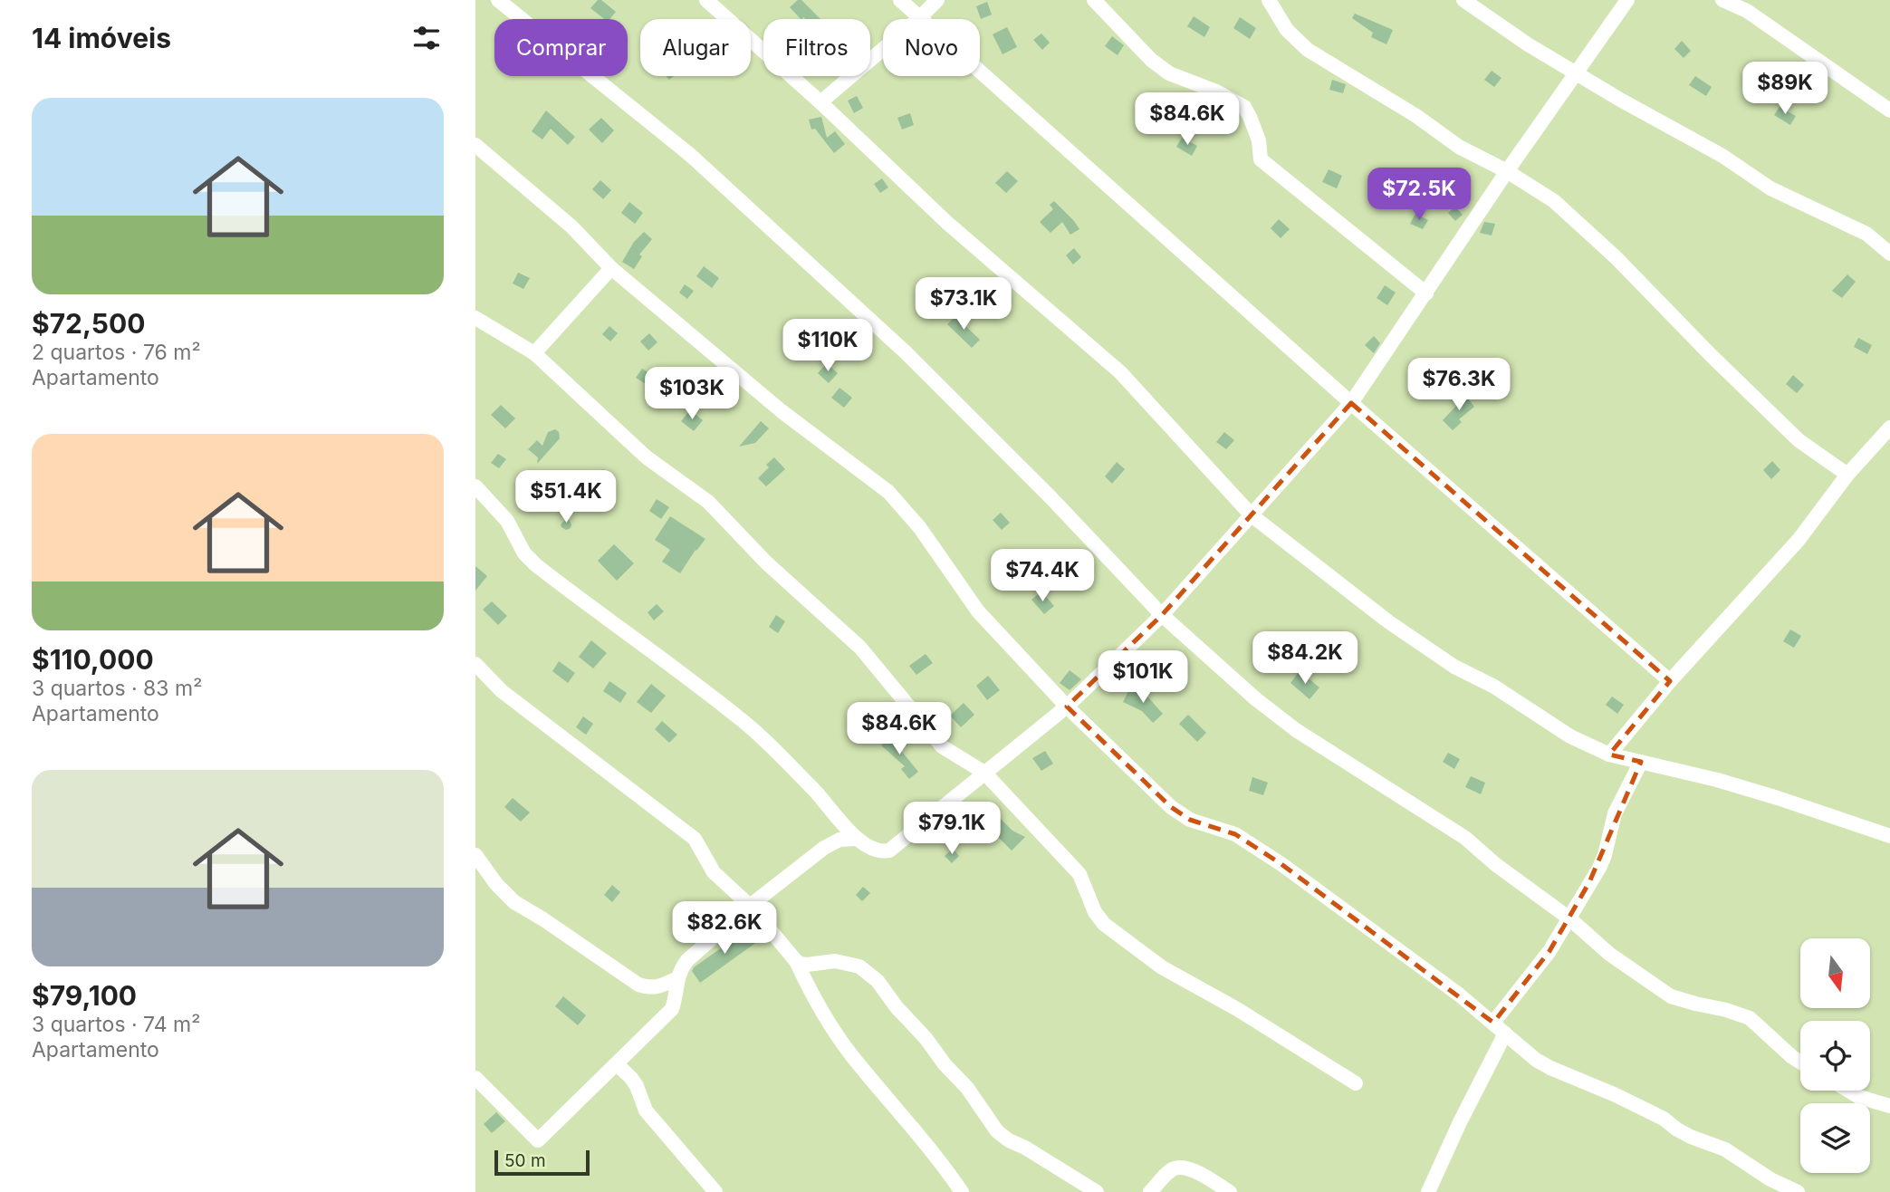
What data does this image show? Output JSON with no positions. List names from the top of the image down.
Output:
{
  "scale_bar": "50 m",
  "north": "bottom",
  "page": {
    "heading": "14 imóveis",
    "chip": [
      "Comprar",
      "Alugar",
      "Filtros",
      "Novo"
    ],
    "price": [
      "$89K",
      "$84.6K",
      "$72.5K",
      "$73.1K",
      "$110K",
      "$76.3K",
      "$103K",
      "$51.4K",
      "$74.4K",
      "$84.2K",
      "$101K",
      "$84.6K",
      "$79.1K",
      "$82.6K"
    ],
    "list": [
      {
        "name": "$72,500",
        "note": "2 quartos · 76 m² · Apartamento"
      },
      {
        "name": "$110,000",
        "note": "3 quartos · 83 m² · Apartamento"
      },
      {
        "name": "$79,100",
        "note": "3 quartos · 74 m² · Apartamento"
      }
    ],
    "scale": "50 m"
  }
}
